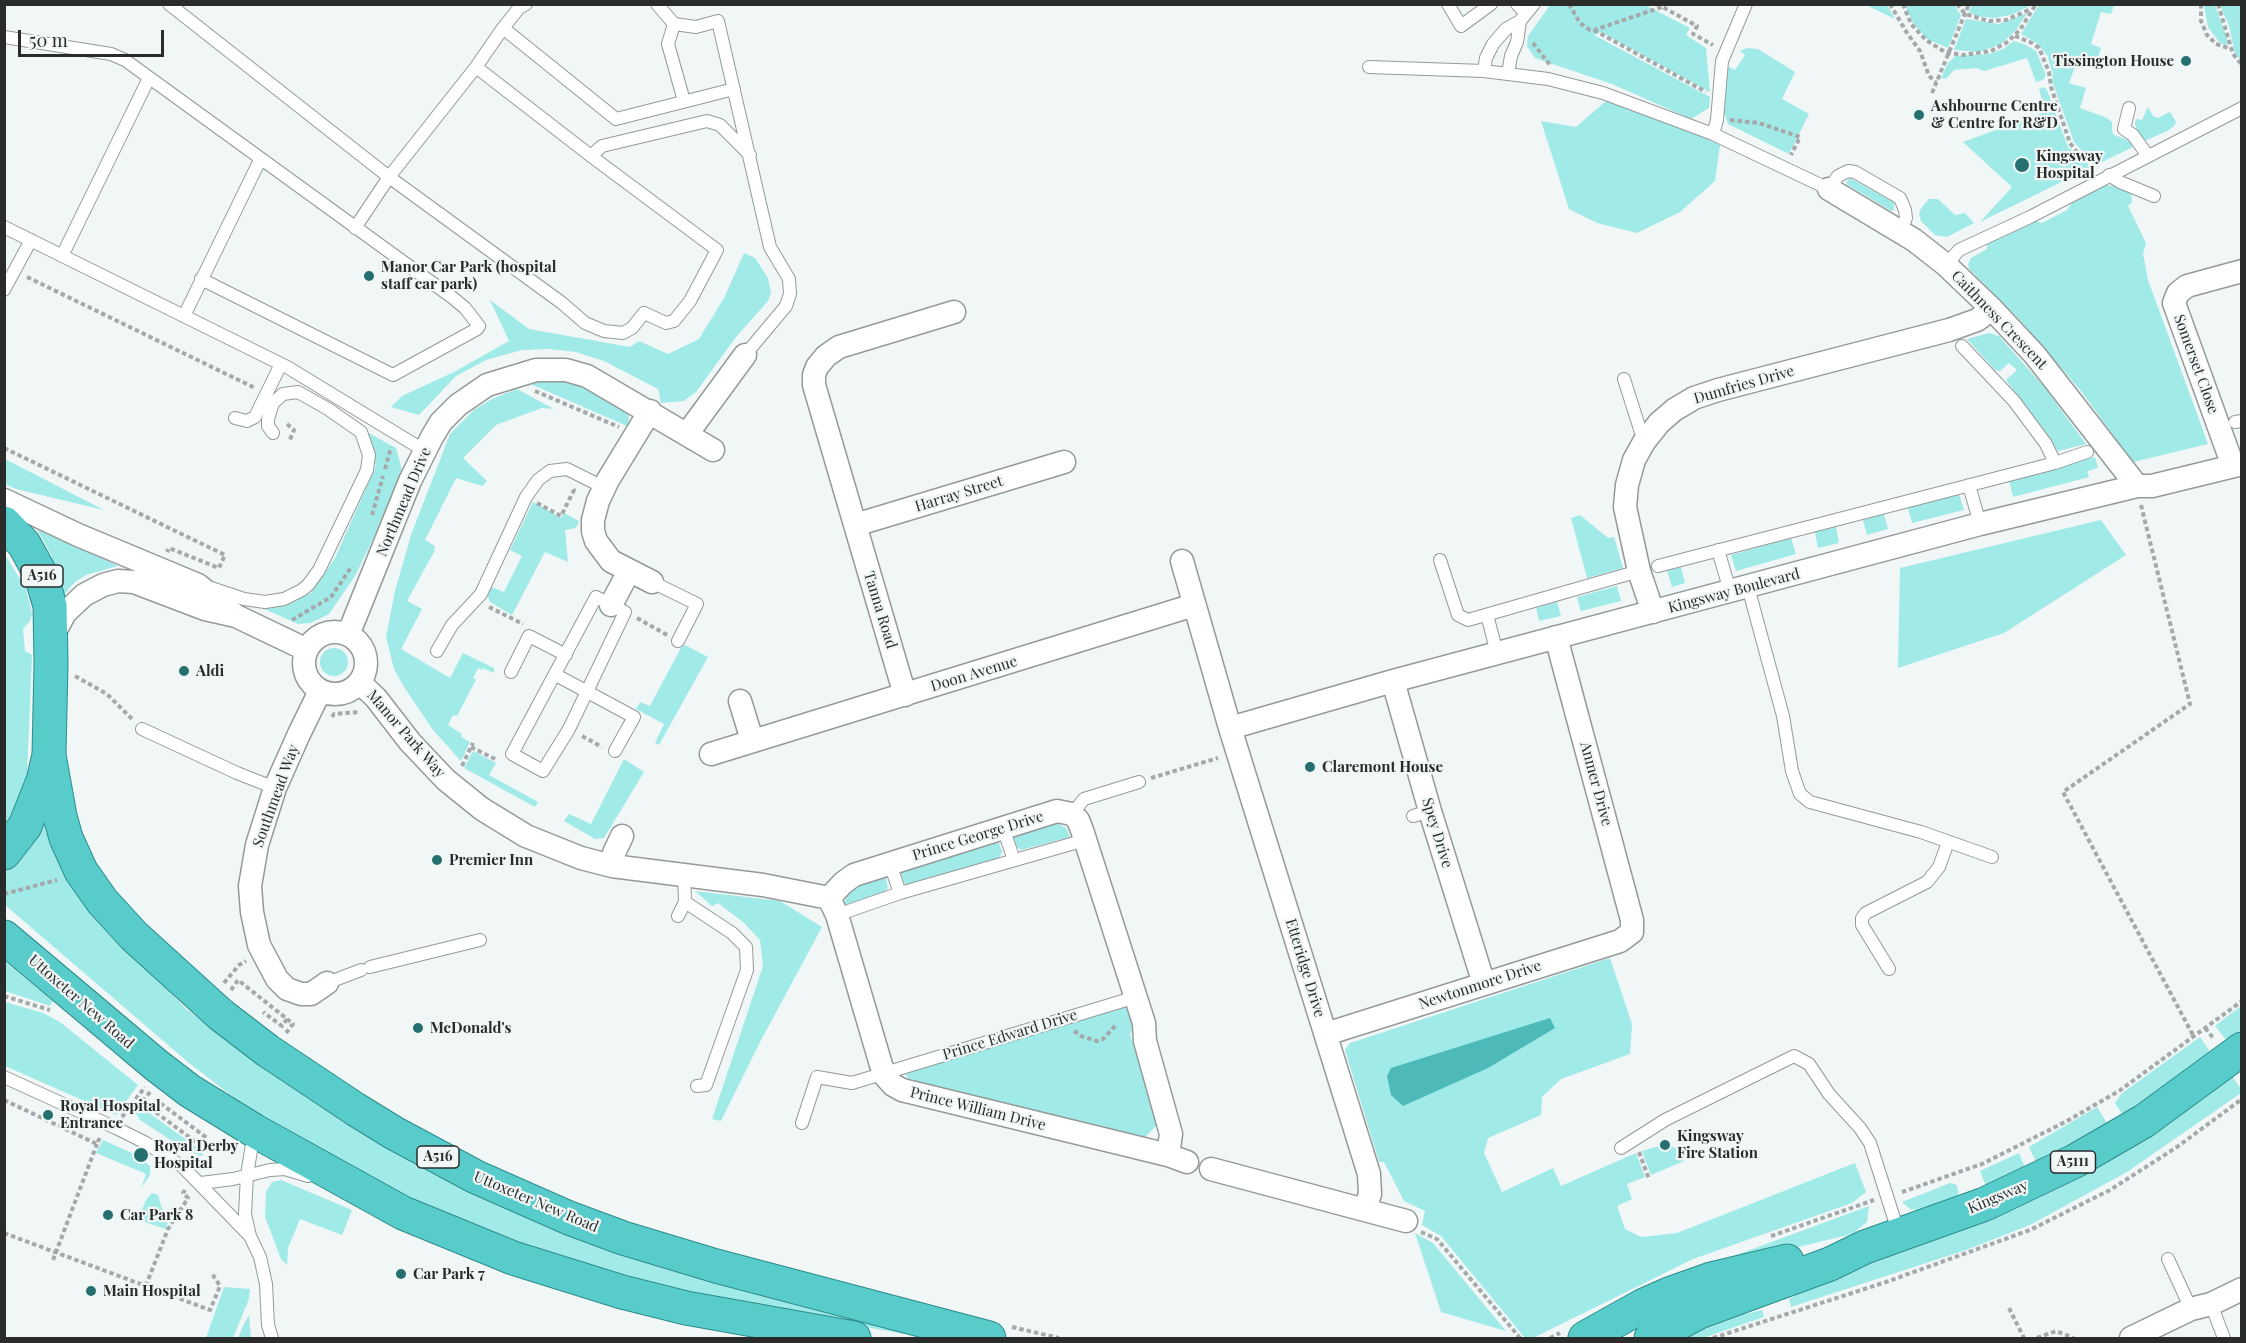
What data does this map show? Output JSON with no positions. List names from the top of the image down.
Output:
{
  "streets": {
    "highway": [
      "A516",
      "Uttoxeter New Road",
      "A5111",
      "Kingsway"
    ],
    "street": [
      "Caithness Crescent",
      "Somerset Close",
      "Dumfries Drive",
      "Harray Street",
      "Northmead Drive",
      "Kingsway Boulevard",
      "Tanna Road",
      "Doon Avenue",
      "Manor Park Way",
      "Anmer Drive",
      "Southmead Way",
      "Spey Drive",
      "Prince George Drive",
      "Etteridge Drive",
      "Newtonmore Drive",
      "Prince William Drive"
    ],
    "lane": ["Prince Edward Drive"]
  },
  "crossings": [
    ["Caithness Crescent", "Dumfries Drive"],
    ["Caithness Crescent", "Kingsway Boulevard"],
    ["Somerset Close", "Kingsway Boulevard"],
    ["Dumfries Drive", "Kingsway Boulevard"],
    ["Harray Street", "Tanna Road"],
    ["Northmead Drive", "Manor Park Way"],
    ["Northmead Drive", "Southmead Way"],
    ["A516", "Uttoxeter New Road"],
    ["Kingsway Boulevard", "Anmer Drive"],
    ["Kingsway Boulevard", "Spey Drive"],
    ["Kingsway Boulevard", "Etteridge Drive"],
    ["Tanna Road", "Doon Avenue"],
    ["Doon Avenue", "Etteridge Drive"],
    ["Manor Park Way", "Southmead Way"],
    ["Anmer Drive", "Newtonmore Drive"],
    ["Spey Drive", "Newtonmore Drive"],
    ["Etteridge Drive", "Newtonmore Drive"],
    ["Prince Edward Drive", "Prince William Drive"]
  ],
  "places": [
    "Tissington House",
    "Ashbourne Centre & Centre for R&D",
    "Kingsway Hospital",
    "Manor Car Park (hospital staff car park)",
    "Aldi",
    "Claremont House",
    "Premier Inn",
    "McDonald's",
    "Royal Hospital Entrance",
    "Kingsway Fire Station",
    "Royal Derby Hospital",
    "Car Park 8",
    "Car Park 7",
    "Main Hospital"
  ],
  "scale_bar": "50 m"
}
